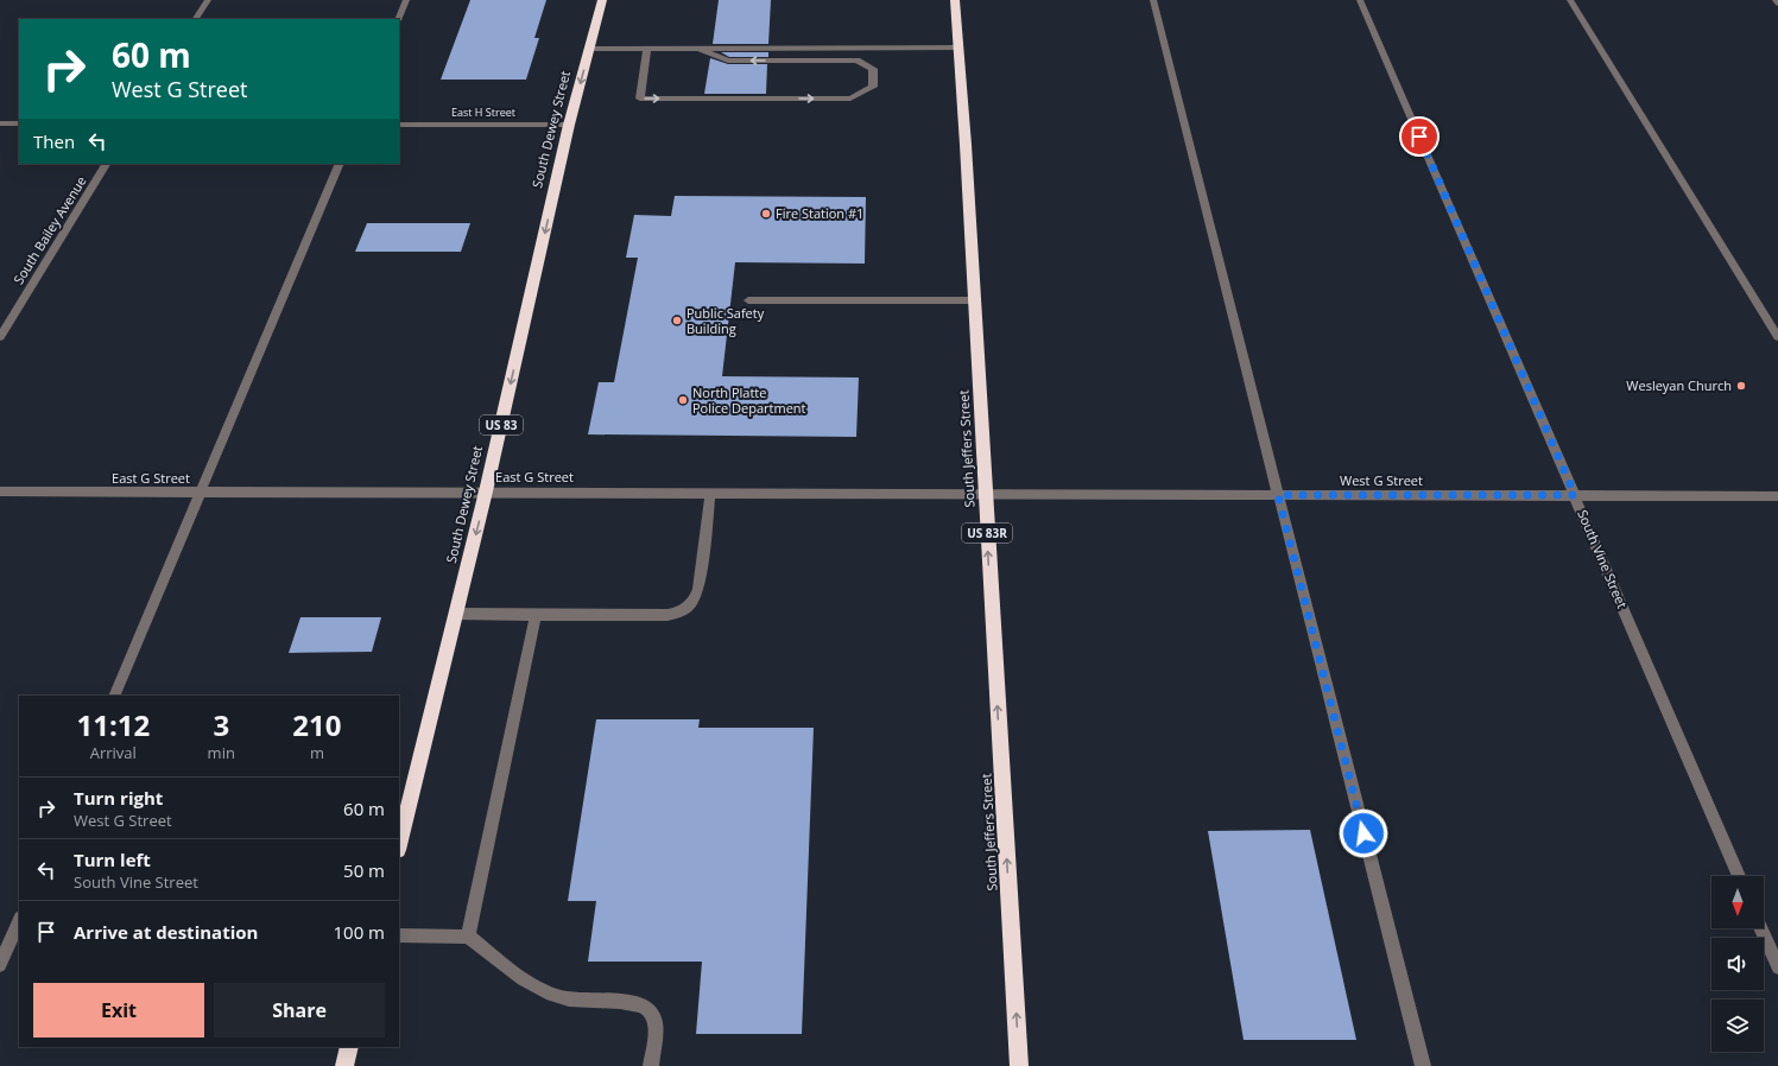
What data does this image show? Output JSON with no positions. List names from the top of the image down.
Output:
{
  "streets": {
    "highway": [
      "South Dewey Street",
      "US 83",
      "South Jeffers Street",
      "US 83R"
    ],
    "street": [
      "East H Street",
      "South Bailey Avenue",
      "East G Street",
      "West G Street",
      "South Vine Street"
    ]
  },
  "crossings": [
    ["East H Street", "South Dewey Street"],
    ["South Dewey Street", "East G Street"],
    ["South Jeffers Street", "East G Street"],
    ["South Jeffers Street", "West G Street"],
    ["East G Street", "West G Street"],
    ["West G Street", "South Vine Street"]
  ],
  "one_way": ["South Dewey Street", "South Jeffers Street"],
  "places": [
    "Fire Station #1",
    "Public Safety Building",
    "Wesleyan Church",
    "North Platte Police Department"
  ],
  "north": "bottom",
  "page": {
    "turn": ["60 m", "West G Street"],
    "then": "Then",
    "eta": [
      "11:12",
      "Arrival",
      "3",
      "min",
      "210",
      "m"
    ],
    "list": [
      {
        "name": "Turn right",
        "note": "West G Street",
        "value": "60 m"
      },
      {
        "name": "Turn left",
        "note": "South Vine Street",
        "value": "50 m"
      },
      {
        "name": "Arrive at destination",
        "value": "100 m"
      }
    ],
    "buttons": ["Exit", "Share"]
  }
}
